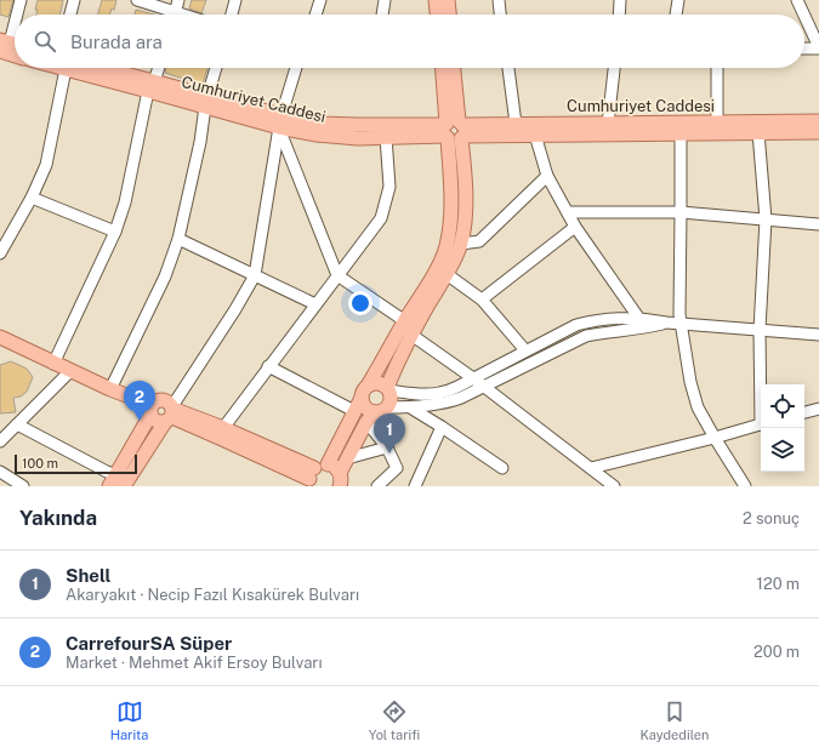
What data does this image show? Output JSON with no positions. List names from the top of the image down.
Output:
{
  "streets": {
    "main road": ["Cumhuriyet Caddesi"]
  },
  "scale_bar": "100 m",
  "page": {
    "search": "Burada ara",
    "pins": ["2", "1"],
    "scale": "100 m",
    "heading": ["Yakında", "2 sonuç"],
    "list": [
      {
        "mark": "1",
        "name": "Shell",
        "note": "Akaryakıt · Necip Fazıl Kısakürek Bulvarı",
        "value": "120 m"
      },
      {
        "mark": "2",
        "name": "CarrefourSA Süper",
        "note": "Market · Mehmet Akif Ersoy Bulvarı",
        "value": "200 m"
      }
    ],
    "nav": ["Harita", "Yol tarifi", "Kaydedilen"]
  }
}
